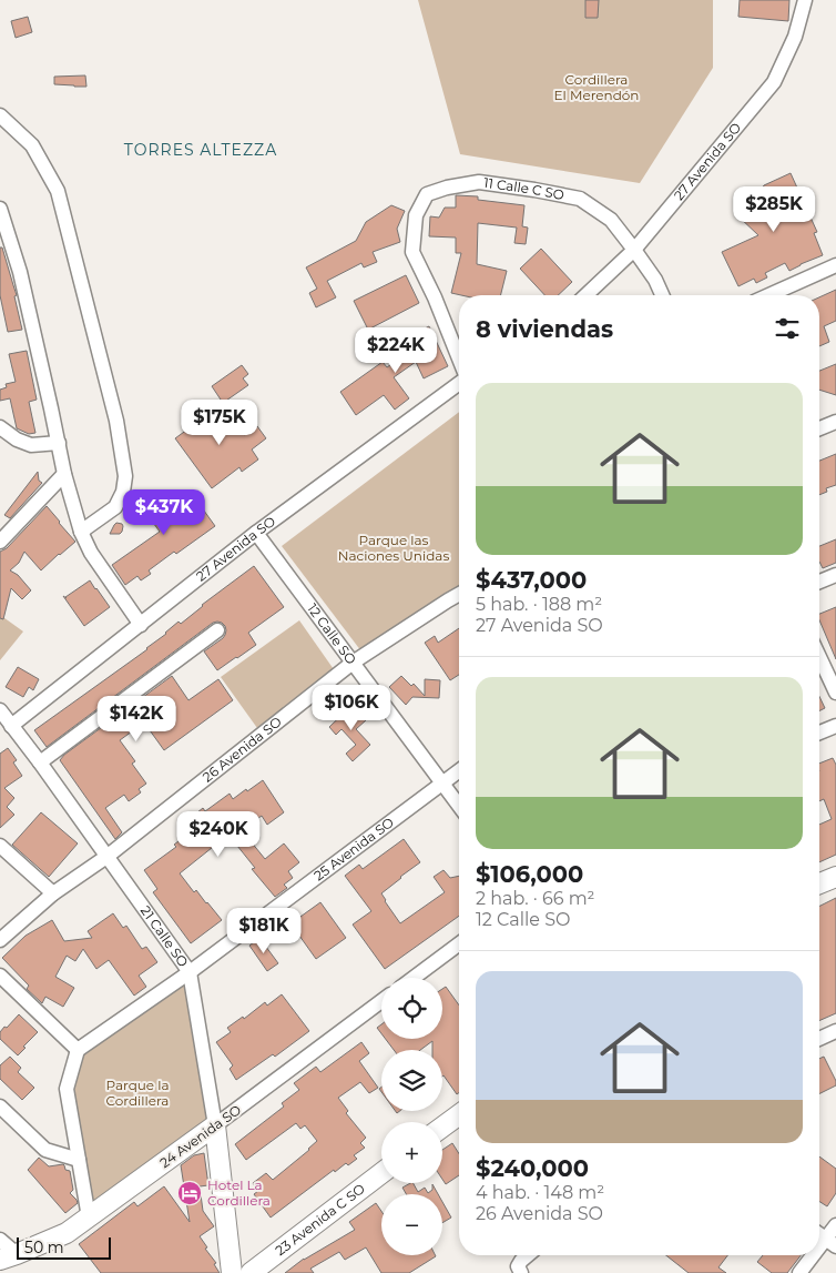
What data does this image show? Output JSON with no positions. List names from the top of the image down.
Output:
{
  "streets": {
    "street": [
      "27 Avenida SO",
      "11 Calle C SO",
      "12 Calle SO",
      "26 Avenida SO",
      "25 Avenida SO",
      "21 Calle SO",
      "24 Avenida SO",
      "23 Avenida C SO"
    ]
  },
  "crossings": [
    ["27 Avenida SO", "11 Calle C SO"],
    ["27 Avenida SO", "12 Calle SO"],
    ["27 Avenida SO", "21 Calle SO"],
    ["12 Calle SO", "26 Avenida SO"],
    ["12 Calle SO", "25 Avenida SO"],
    ["26 Avenida SO", "21 Calle SO"],
    ["25 Avenida SO", "21 Calle SO"],
    ["21 Calle SO", "24 Avenida SO"]
  ],
  "districts": ["TORRES ALTEZZA"],
  "parks": ["Cordillera El Merendón", "Parque las Naciones Unidas", "Parque la Cordillera"],
  "places": {
    "hotel": ["Hotel La Cordillera"]
  },
  "scale_bar": "50 m",
  "page": {
    "price": [
      "$285K",
      "$224K",
      "$175K",
      "$437K",
      "$106K",
      "$142K",
      "$240K",
      "$181K"
    ],
    "heading": "8 viviendas",
    "list": [
      {
        "name": "$437,000",
        "note": "5 hab. · 188 m² · 27 Avenida SO"
      },
      {
        "name": "$106,000",
        "note": "2 hab. · 66 m² · 12 Calle SO"
      },
      {
        "name": "$240,000",
        "note": "4 hab. · 148 m² · 26 Avenida SO"
      }
    ],
    "map_buttons": ["+", "−"],
    "scale": "50 m"
  }
}
